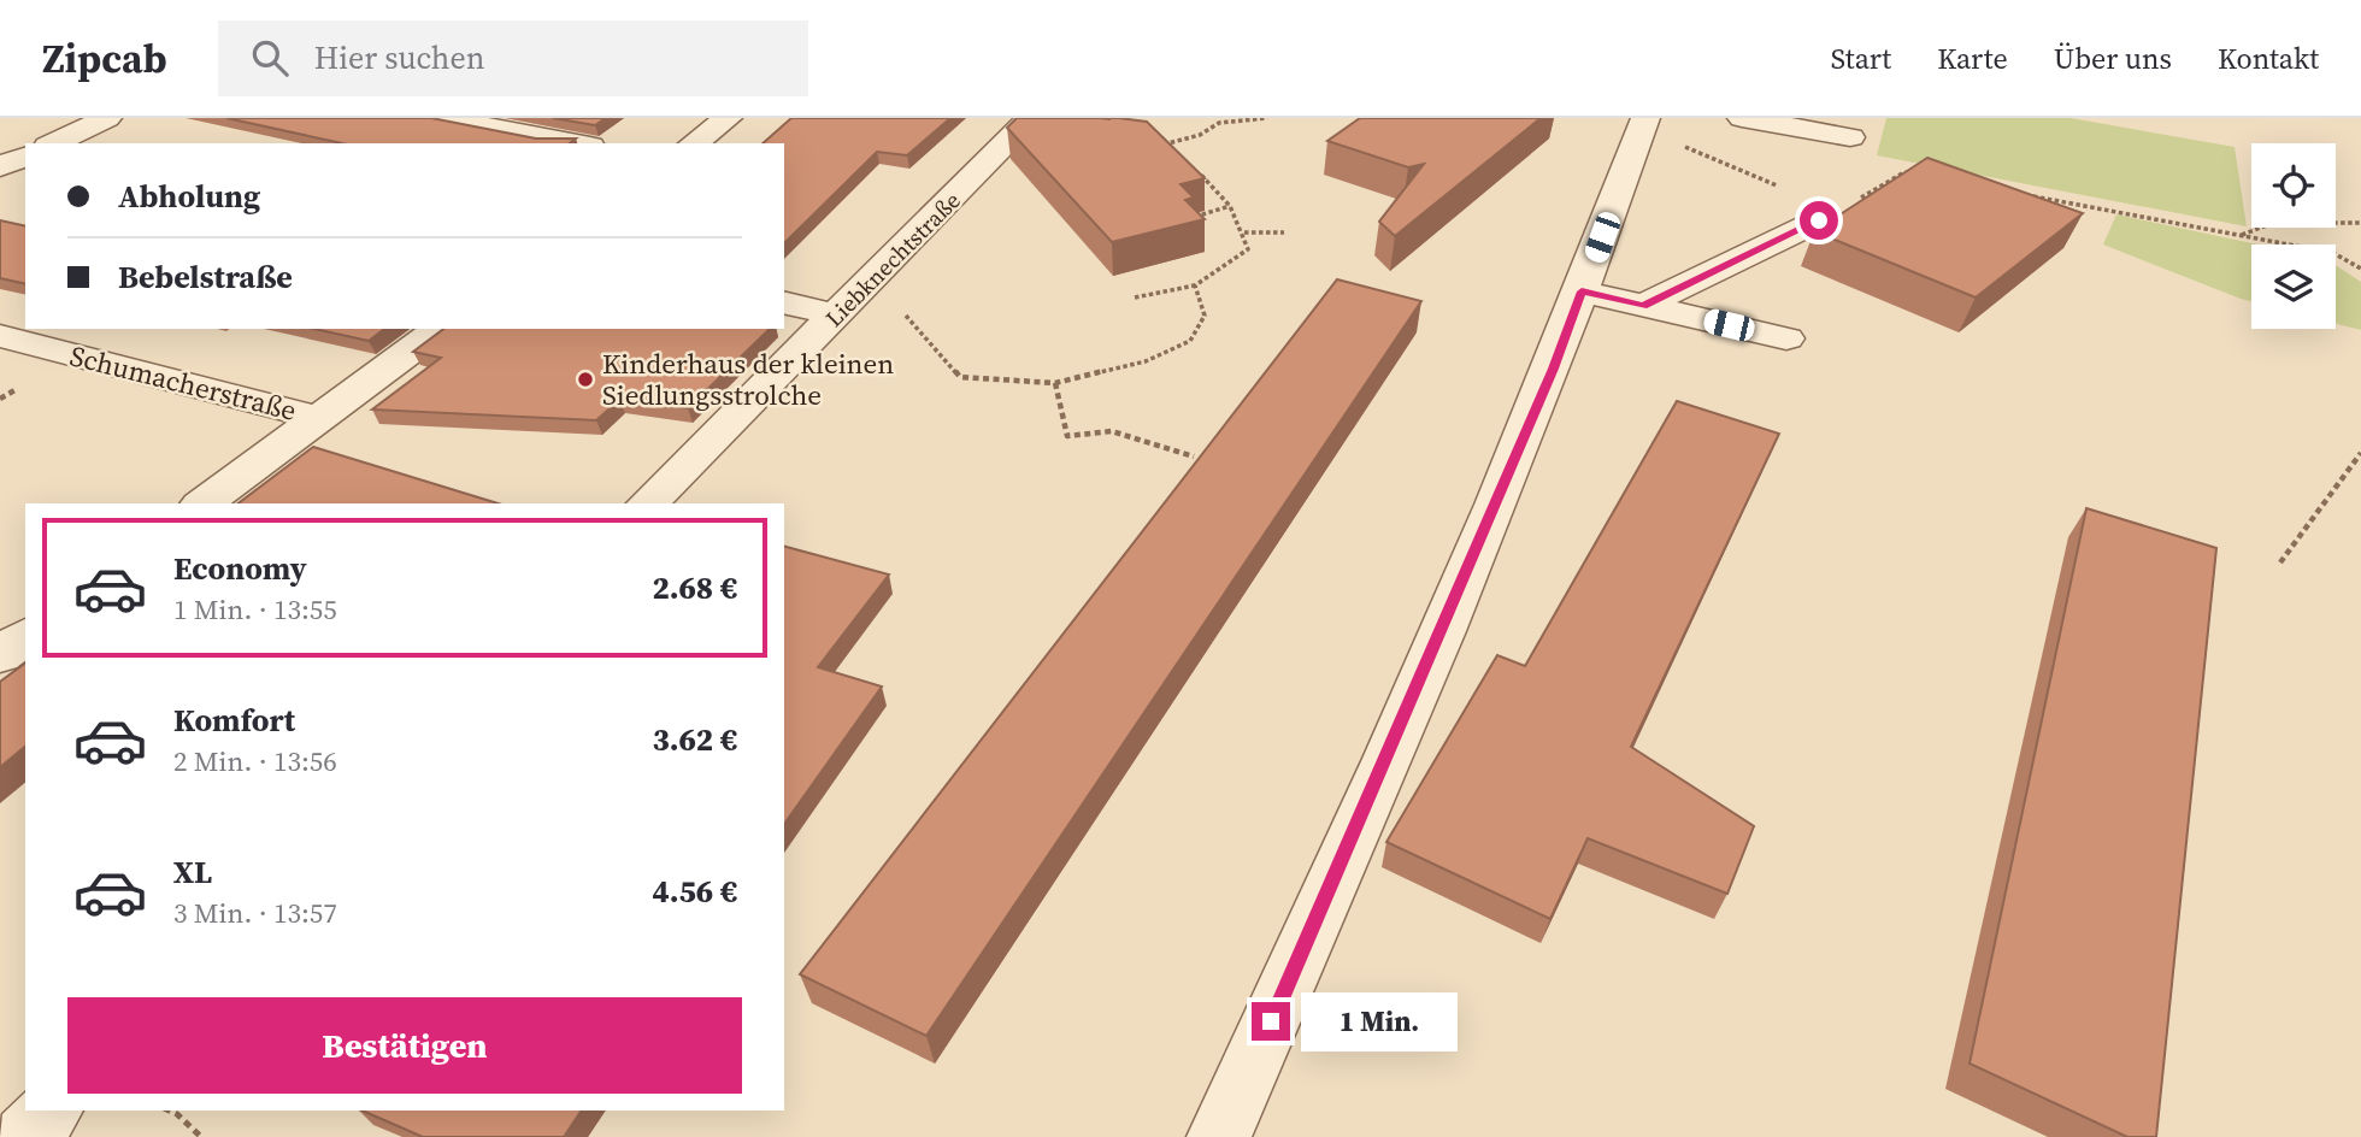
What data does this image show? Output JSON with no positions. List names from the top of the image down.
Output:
{
  "streets": {
    "street": ["Liebknechtstraße", "Schumacherstraße"]
  },
  "places": ["Kinderhaus der kleinen Siedlungsstrolche"],
  "page": {
    "header": "Zipcab",
    "search": "Hier suchen",
    "nav": [
      "Start",
      "Karte",
      "Über uns",
      "Kontakt"
    ],
    "banner": ["Abholung", "Bebelstraße"],
    "list": [
      {
        "name": "Economy",
        "note": "1 Min. · 13:55",
        "value": "2.68 €"
      },
      {
        "name": "Komfort",
        "note": "2 Min. · 13:56",
        "value": "3.62 €"
      },
      {
        "name": "XL",
        "note": "3 Min. · 13:57",
        "value": "4.56 €"
      }
    ],
    "buttons": "Bestätigen",
    "bubble": "1 Min."
  }
}
